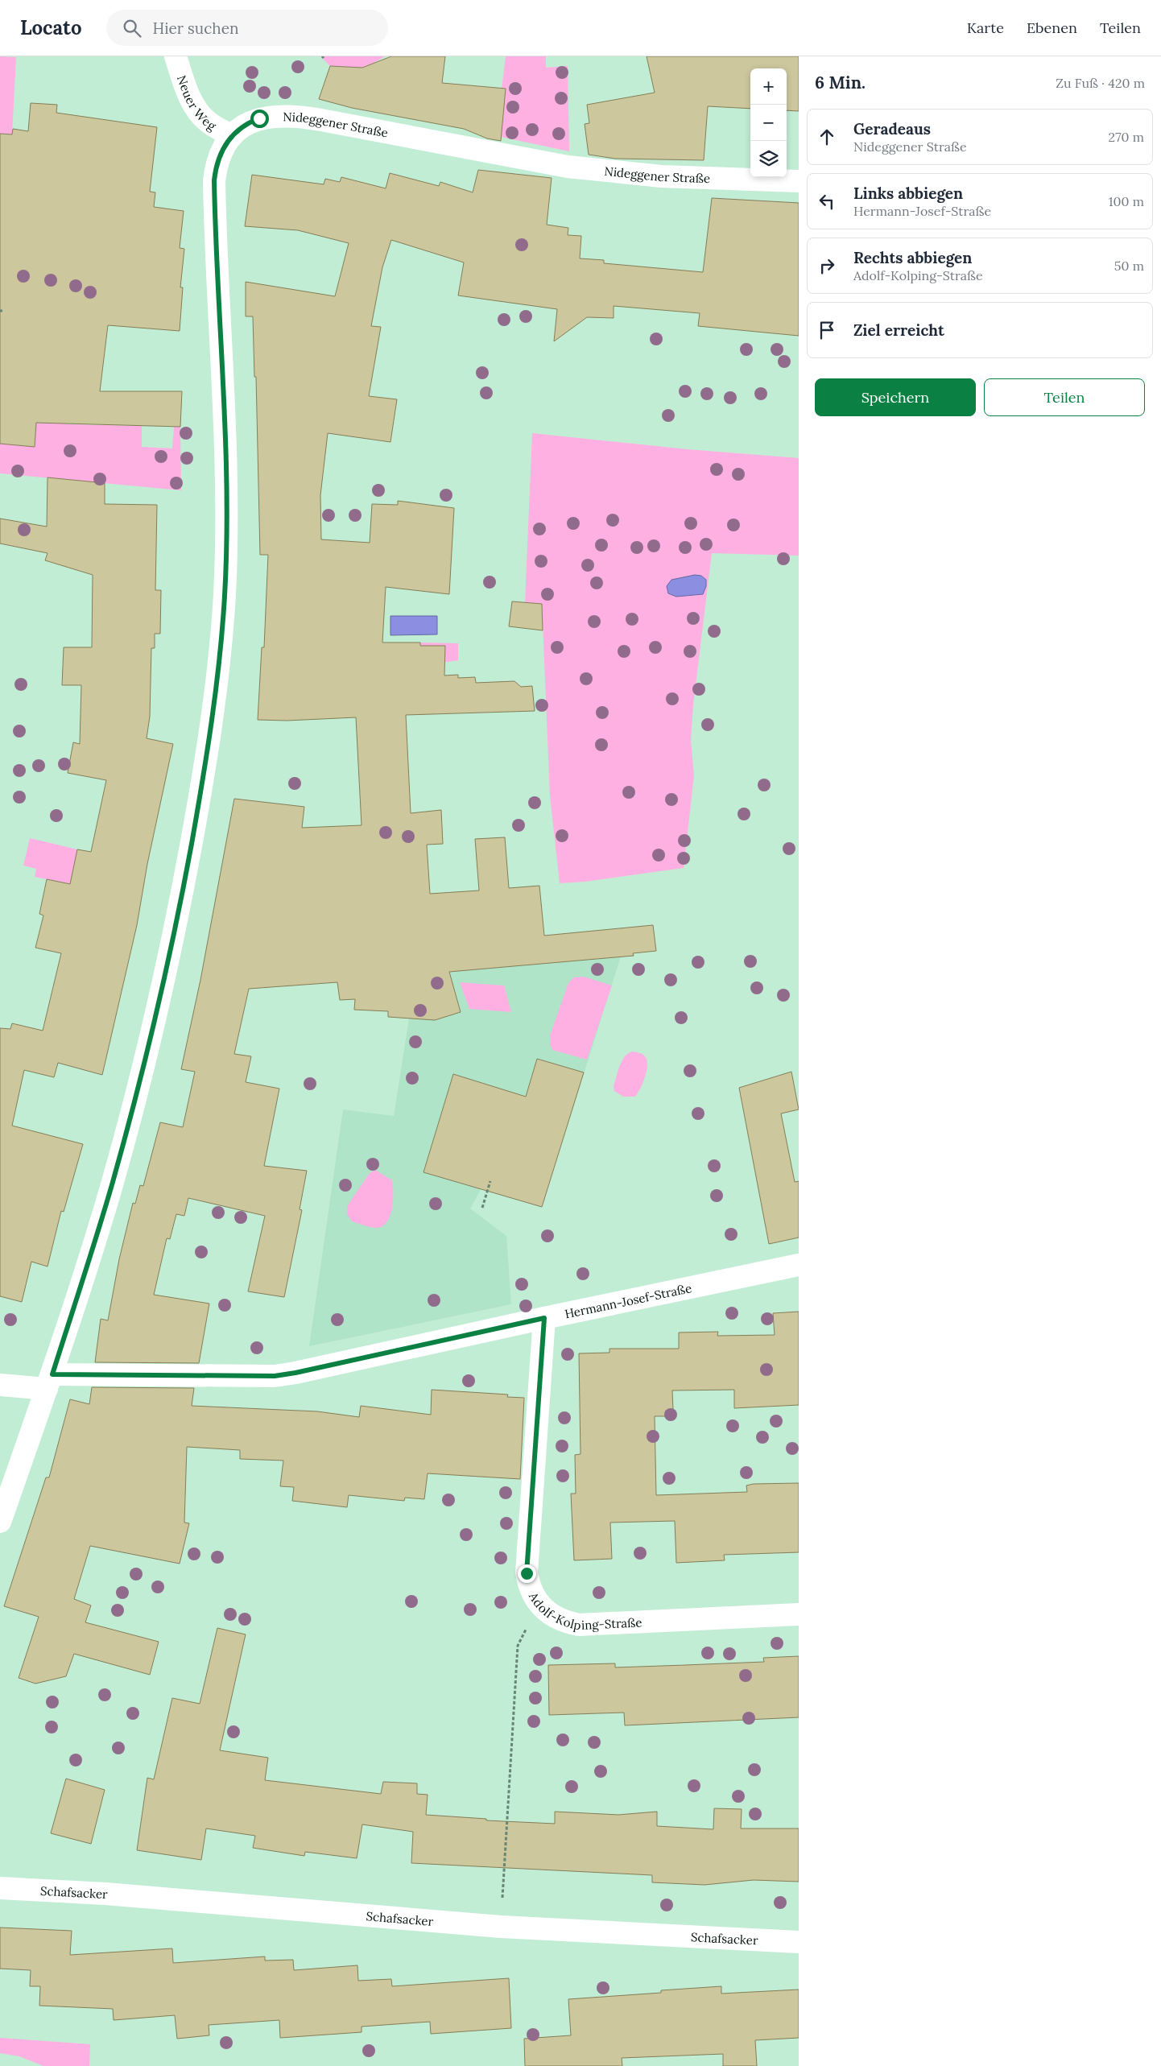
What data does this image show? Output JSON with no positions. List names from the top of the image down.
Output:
{
  "streets": {
    "street": [
      "Neuer Weg",
      "Nideggener Straße",
      "Hermann-Josef-Straße",
      "Adolf-Kolping-Straße",
      "Schafsacker"
    ]
  },
  "crossings": [
    ["Neuer Weg", "Nideggener Straße"],
    ["Nideggener Straße", "Hermann-Josef-Straße"],
    ["Hermann-Josef-Straße", "Adolf-Kolping-Straße"]
  ],
  "page": {
    "header": "Locato",
    "search": "Hier suchen",
    "nav": ["Karte", "Ebenen", "Teilen"],
    "heading": ["6 Min.", "Zu Fuß · 420 m"],
    "map_buttons": ["+", "−"],
    "list": [
      ["Geradeaus", "Nideggener Straße", "270 m"],
      ["Links abbiegen", "Hermann-Josef-Straße", "100 m"],
      ["Rechts abbiegen", "Adolf-Kolping-Straße", "50 m"],
      "Ziel erreicht"
    ],
    "buttons": ["Speichern", "Teilen"]
  }
}
